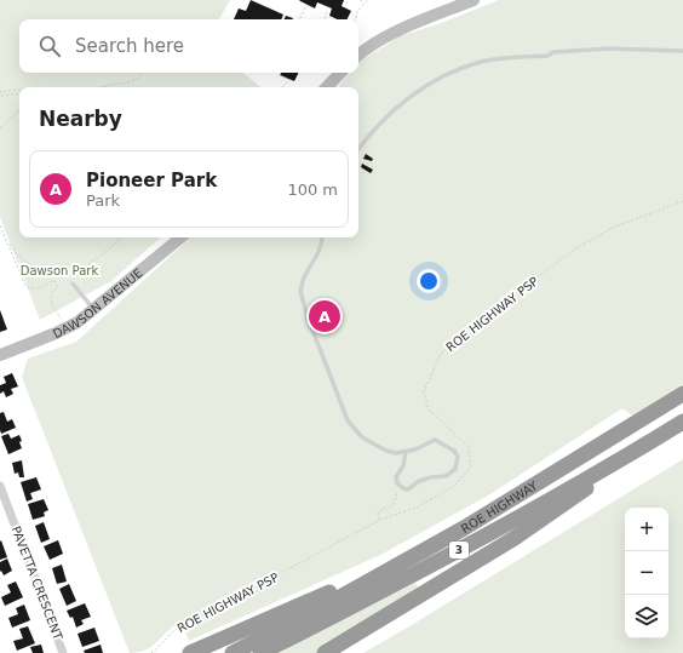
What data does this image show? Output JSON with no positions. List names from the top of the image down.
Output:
{
  "streets": {
    "highway": ["ROE HIGHWAY", "3"],
    "main road": ["DAWSON AVENUE"],
    "street": ["PAVETTA CRESCENT"],
    "path": ["ROE HIGHWAY PSP"]
  },
  "parks": ["Dawson Park"],
  "page": {
    "search": "Search here",
    "heading": "Nearby",
    "list": [
      {
        "mark": "A",
        "name": "Pioneer Park",
        "note": "Park",
        "value": "100 m"
      }
    ],
    "pins": "A",
    "map_buttons": ["+", "−"]
  }
}
